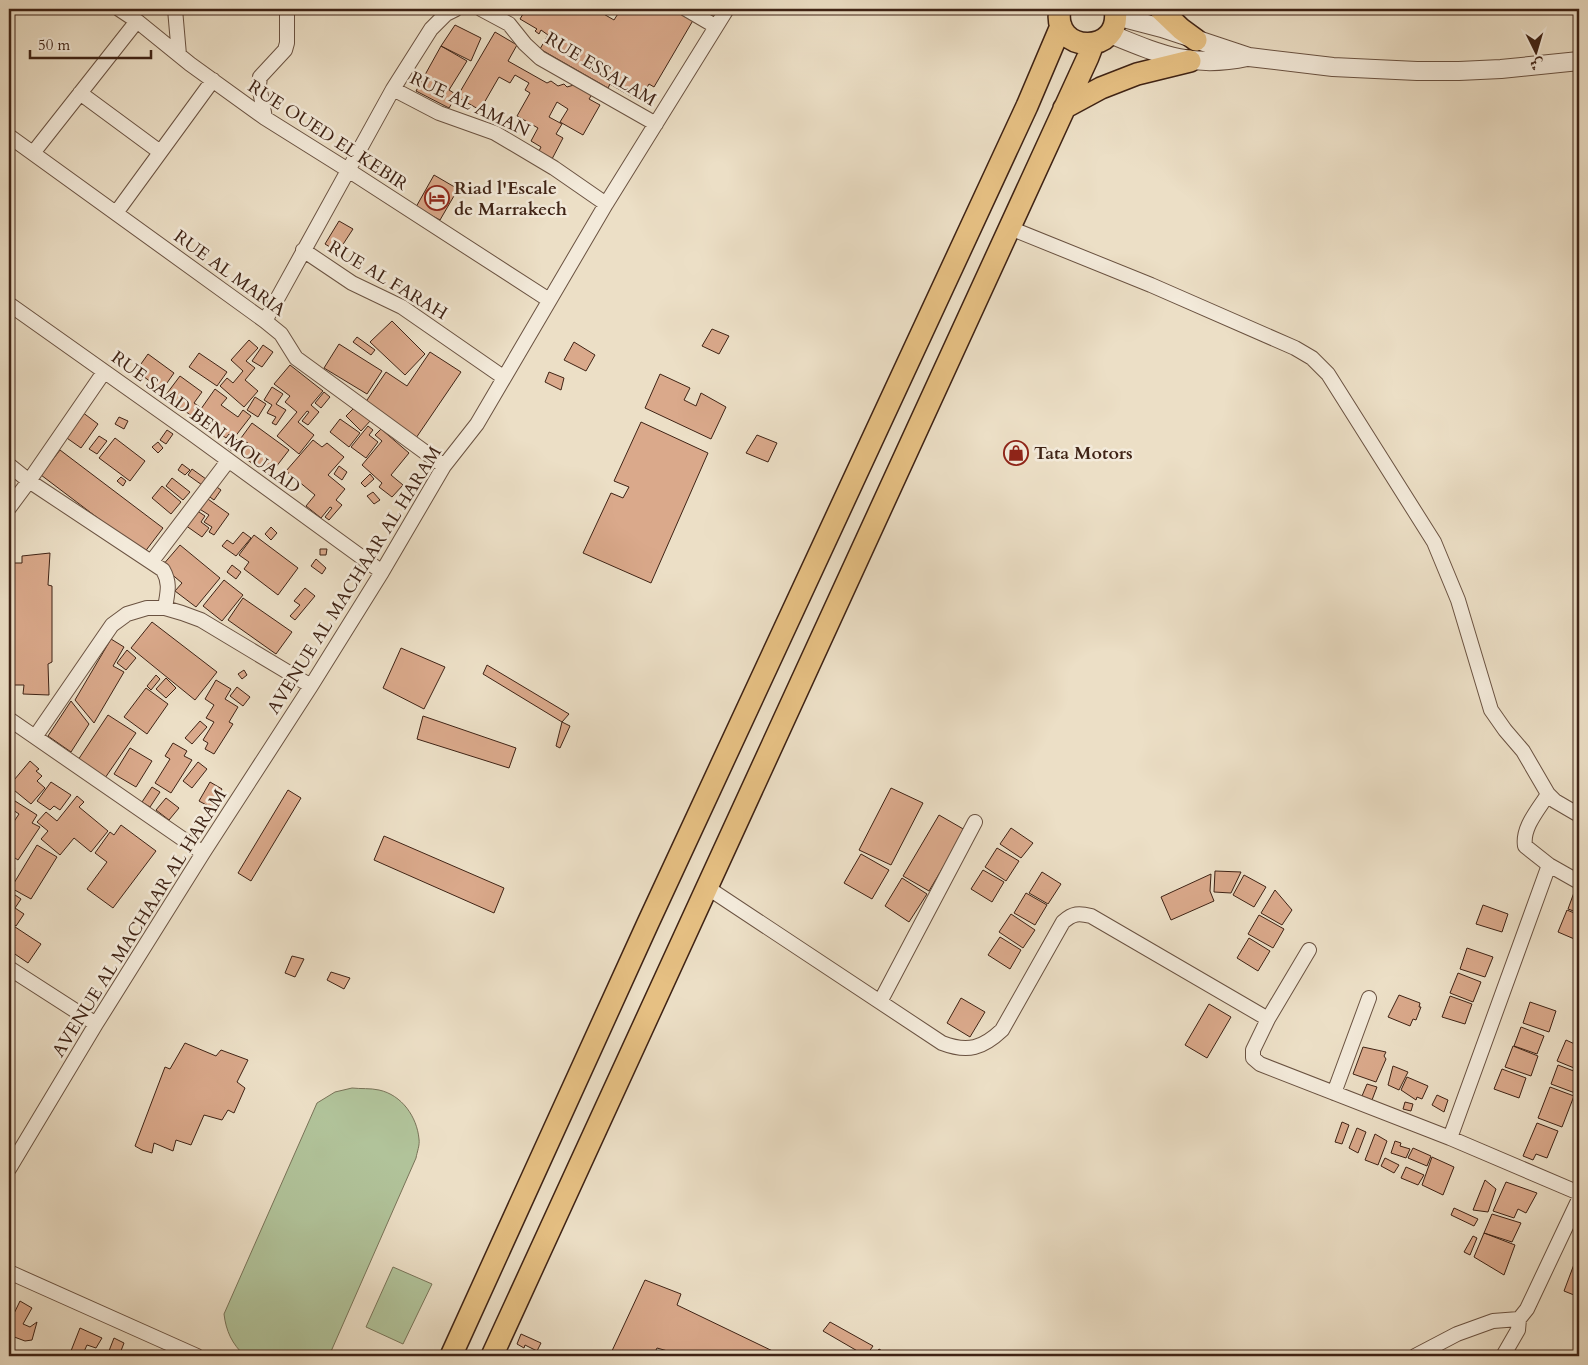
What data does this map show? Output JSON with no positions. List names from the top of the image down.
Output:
{
  "streets": {
    "street": [
      "RUE ESSALAM",
      "RUE AL AMAN",
      "RUE OUED EL KEBIR",
      "RUE AL MARIA",
      "RUE AL FARAH",
      "RUE SAAD BEN MOUAAD",
      "AVENUE AL MACHAAR AL HARAM"
    ]
  },
  "crossings": [
    ["RUE ESSALAM", "AVENUE AL MACHAAR AL HARAM"],
    ["RUE AL AMAN", "RUE OUED EL KEBIR"],
    ["RUE AL AMAN", "RUE AL MARIA"],
    ["RUE AL AMAN", "RUE AL FARAH"],
    ["RUE AL AMAN", "AVENUE AL MACHAAR AL HARAM"],
    ["RUE OUED EL KEBIR", "AVENUE AL MACHAAR AL HARAM"],
    ["RUE AL MARIA", "AVENUE AL MACHAAR AL HARAM"],
    ["RUE AL FARAH", "AVENUE AL MACHAAR AL HARAM"],
    ["RUE SAAD BEN MOUAAD", "AVENUE AL MACHAAR AL HARAM"]
  ],
  "places": {
    "hotel": ["Riad l'Escale de Marrakech"],
    "shop": ["Tata Motors"]
  },
  "scale_bar": "50 m",
  "north": "bottom"
}
